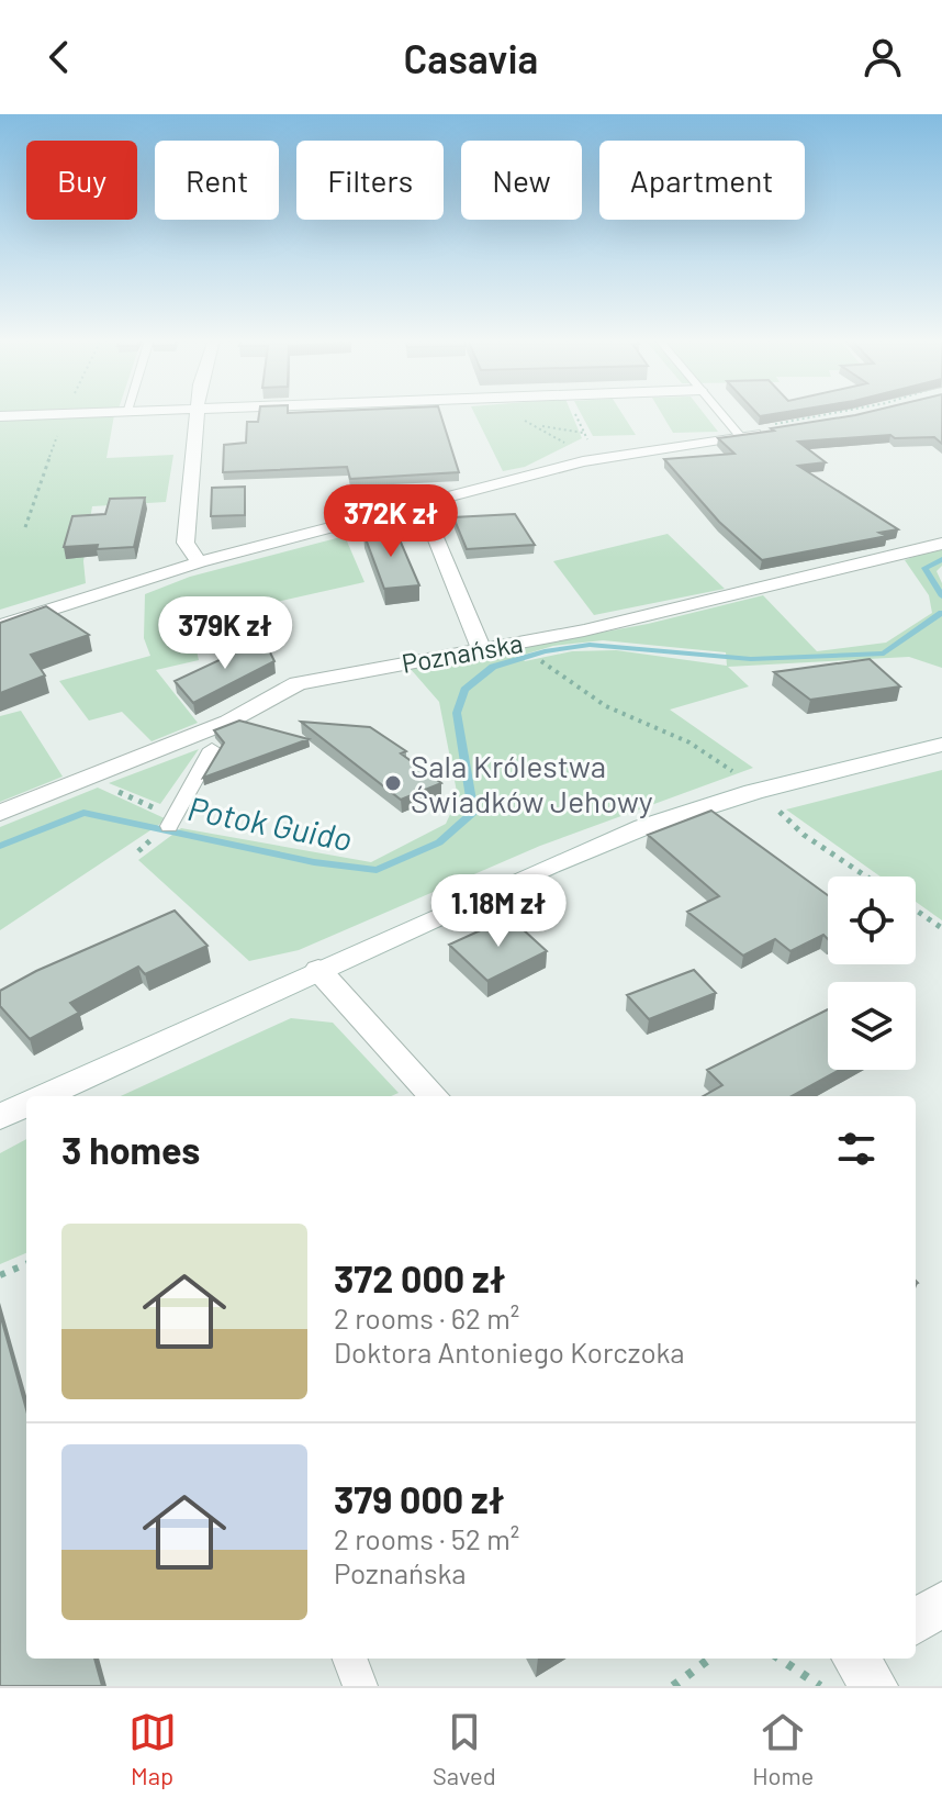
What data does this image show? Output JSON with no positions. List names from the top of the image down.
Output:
{
  "streets": {
    "street": ["Poznańska"]
  },
  "water": ["Potok Guido"],
  "places": ["Sala Królestwa Świadków Jehowy"],
  "page": {
    "header": "Casavia",
    "chip": [
      "Buy",
      "Rent",
      "Filters",
      "New",
      "Apartment"
    ],
    "price": ["372K zł", "379K zł", "1.18M zł"],
    "heading": "3 homes",
    "list": [
      {
        "name": "372 000 zł",
        "note": "2 rooms · 62 m² · Doktora Antoniego Korczoka"
      },
      {
        "name": "379 000 zł",
        "note": "2 rooms · 52 m² · Poznańska"
      }
    ],
    "tabs": ["Map", "Saved", "Home"]
  }
}
